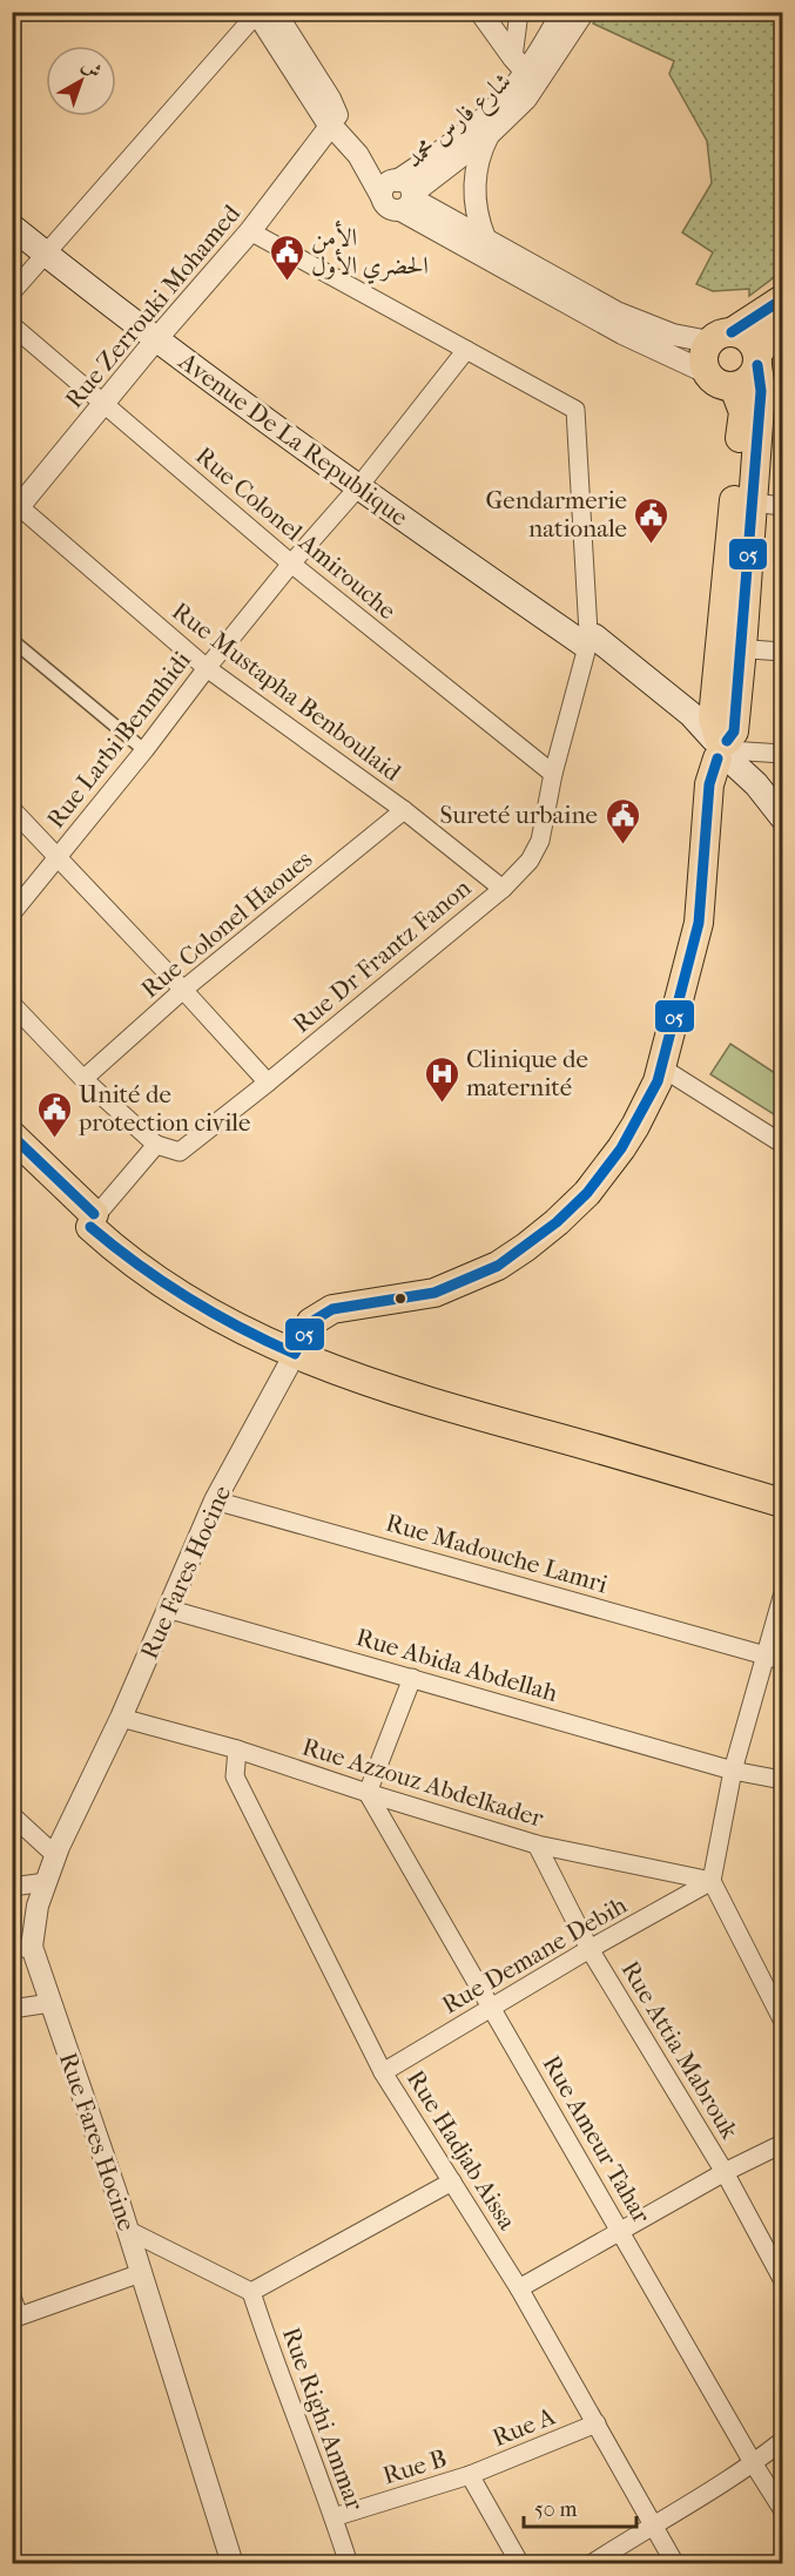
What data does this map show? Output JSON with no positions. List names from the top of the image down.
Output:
{
  "streets": {
    "main road": ["Avenue De La Republique", "Rue Fares Hocine"],
    "street": [
      "شارع فارس محمد",
      "Rue Zerrouki Mohamed",
      "Rue Colonel Amirouche",
      "Rue Mustapha Benboulaid",
      "Rue Larbi Benmhidi",
      "Rue Colonel Haoues",
      "Rue Dr Frantz Fanon",
      "Rue Madouche Lamri",
      "Rue Abida Abdellah",
      "Rue Azzouz Abdelkader",
      "Rue Demane Debih",
      "Rue Attia Mabrouk",
      "Rue Ameur Tahar",
      "Rue Hadjab Aissa",
      "Rue Righi Ammar",
      "Rue A",
      "Rue B"
    ]
  },
  "crossings": [
    ["Rue Zerrouki Mohamed", "Avenue De La Republique"],
    ["Rue Zerrouki Mohamed", "Rue Colonel Amirouche"],
    ["Rue Zerrouki Mohamed", "Rue Mustapha Benboulaid"],
    ["Avenue De La Republique", "Rue Larbi Benmhidi"],
    ["Avenue De La Republique", "Rue Dr Frantz Fanon"],
    ["Avenue De La Republique", "Rue Fares Hocine"],
    ["Rue Colonel Amirouche", "Rue Larbi Benmhidi"],
    ["Rue Colonel Amirouche", "Rue Dr Frantz Fanon"],
    ["Rue Mustapha Benboulaid", "Rue Larbi Benmhidi"],
    ["Rue Mustapha Benboulaid", "Rue Colonel Haoues"],
    ["Rue Mustapha Benboulaid", "Rue Dr Frantz Fanon"],
    ["Rue Larbi Benmhidi", "Rue Dr Frantz Fanon"],
    ["Rue Madouche Lamri", "Rue Fares Hocine"],
    ["Rue Fares Hocine", "Rue Abida Abdellah"],
    ["Rue Fares Hocine", "Rue Azzouz Abdelkader"],
    ["Rue Azzouz Abdelkader", "Rue Demane Debih"],
    ["Rue Azzouz Abdelkader", "Rue Attia Mabrouk"],
    ["Rue Azzouz Abdelkader", "Rue Ameur Tahar"],
    ["Rue Azzouz Abdelkader", "Rue Hadjab Aissa"],
    ["Rue Demane Debih", "Rue Attia Mabrouk"],
    ["Rue Demane Debih", "Rue Ameur Tahar"],
    ["Rue Demane Debih", "Rue Hadjab Aissa"],
    ["Rue Hadjab Aissa", "Rue A"],
    ["Rue Righi Ammar", "Rue B"],
    ["Rue A", "Rue B"]
  ],
  "places": {
    "public building": [
      "الأمن الحضري الأول",
      "Gendarmerie nationale",
      "Sureté urbaine",
      "Unité de protection civile"
    ],
    "hospital": ["Clinique de maternité"]
  },
  "lines": ["transit line 05"],
  "scale_bar": "50 m",
  "north": "top right"
}
